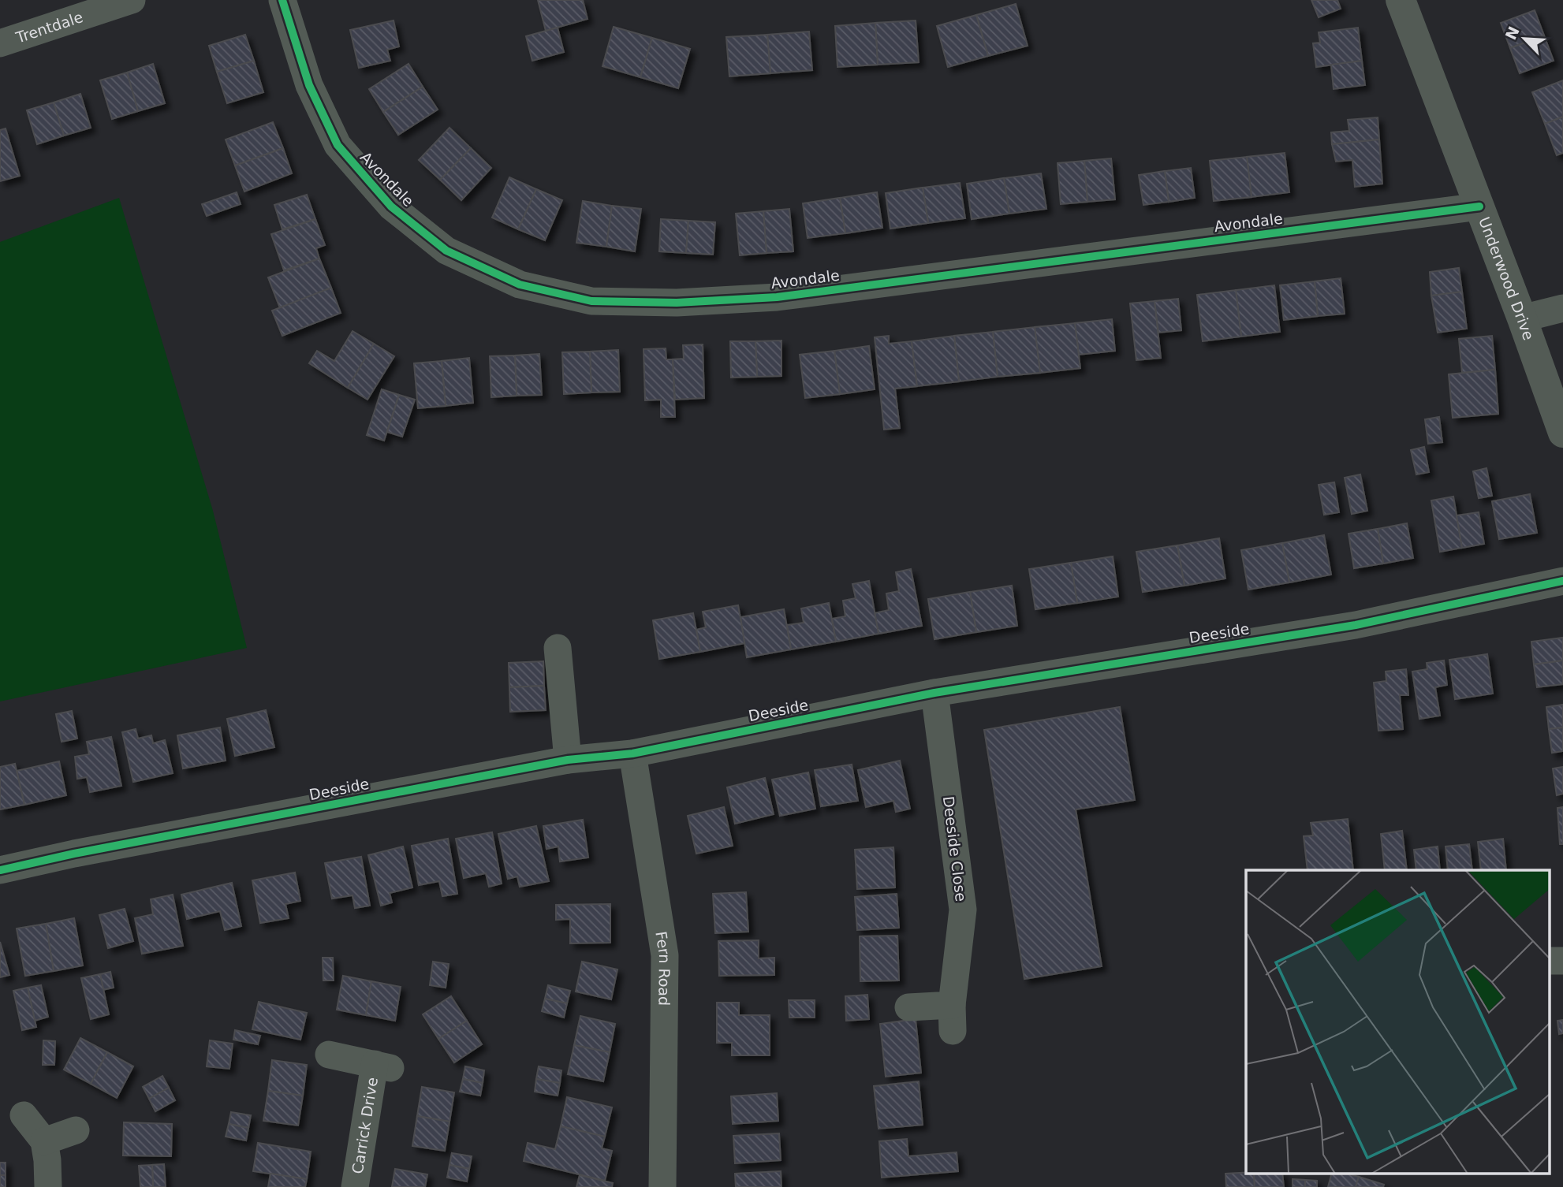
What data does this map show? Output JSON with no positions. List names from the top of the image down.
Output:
{
  "streets": {
    "street": [
      "Trentdale",
      "Avondale",
      "Underwood Drive",
      "Deeside",
      "Deeside Close",
      "Fern Road",
      "Carrick Drive"
    ]
  },
  "crossings": [
    ["Avondale", "Underwood Drive"],
    ["Deeside", "Deeside Close"],
    ["Deeside", "Fern Road"]
  ],
  "north": "top left"
}
